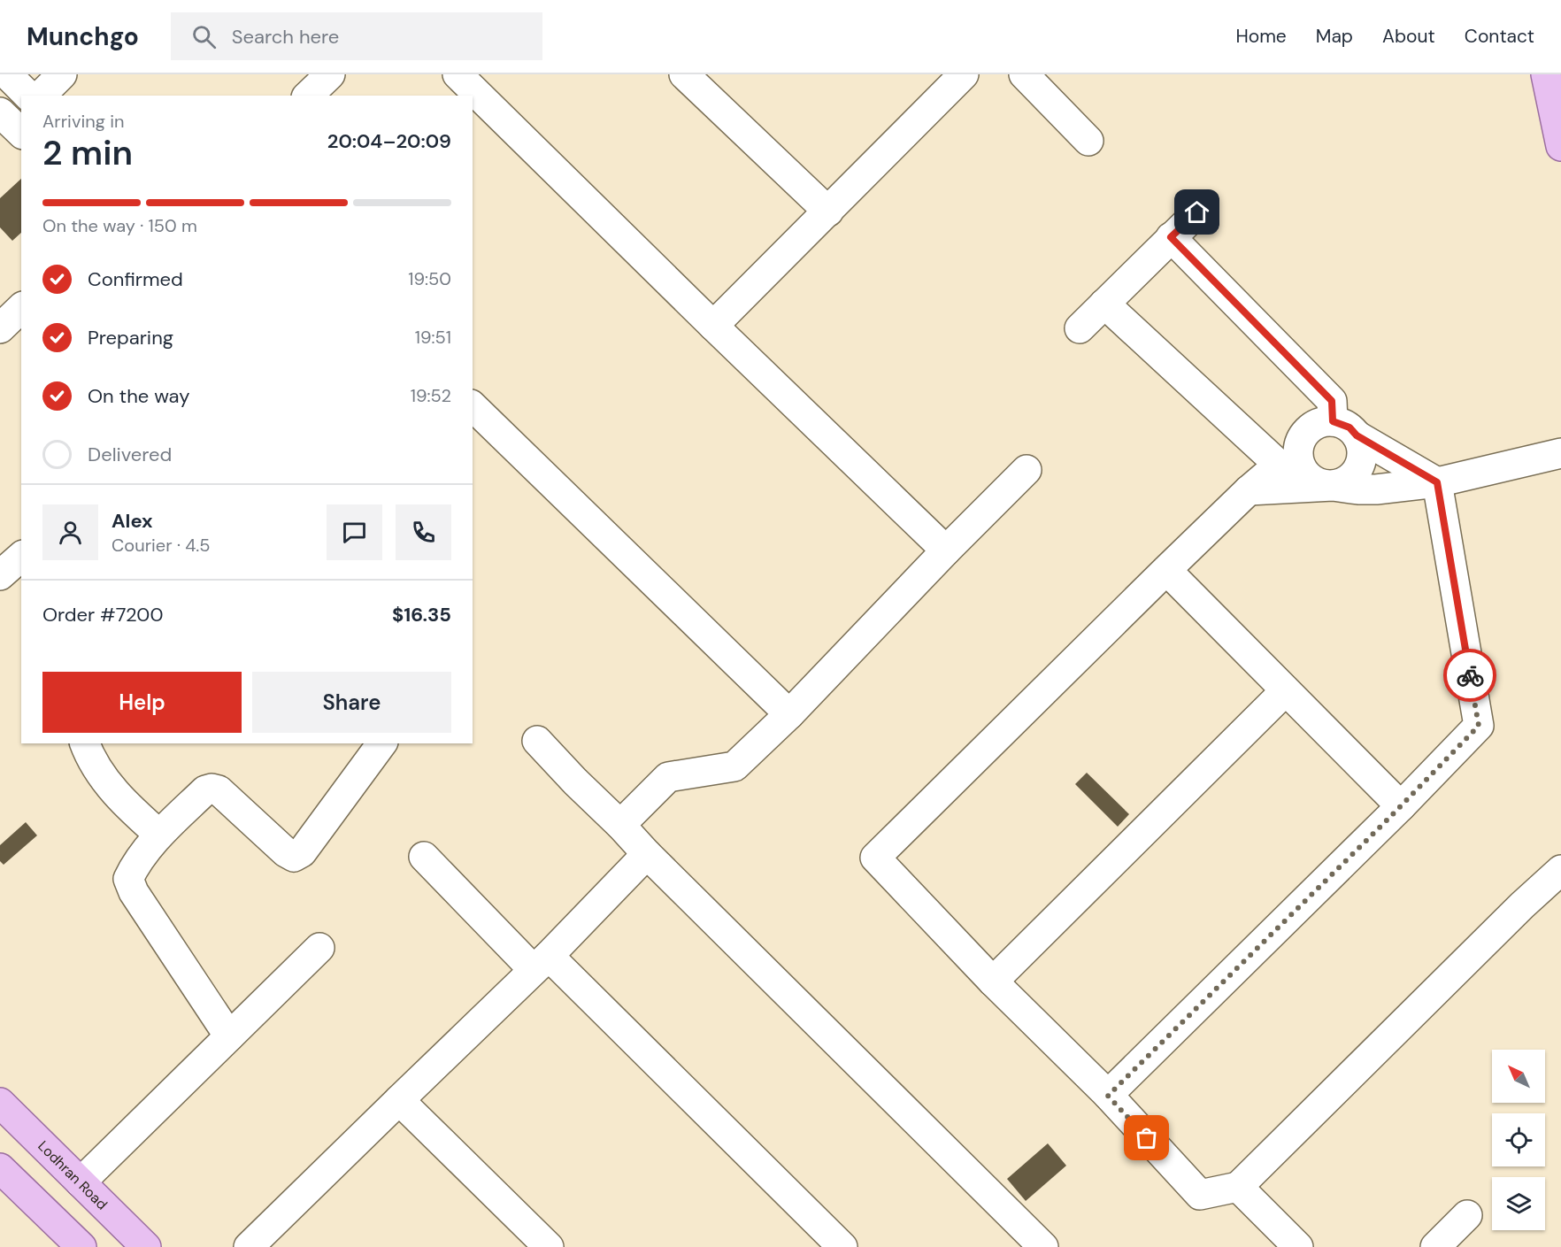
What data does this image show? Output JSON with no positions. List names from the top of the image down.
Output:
{
  "streets": {
    "main road": ["Lodhran Road"]
  },
  "north": "top left",
  "page": {
    "header": "Munchgo",
    "search": "Search here",
    "nav": [
      "Home",
      "Map",
      "About",
      "Contact"
    ],
    "heading": ["2 min", "Arriving in", "20:04–20:09"],
    "panel": [
      "Alex",
      "Courier · 4.5",
      "Order #7200",
      "$16.35"
    ],
    "bar": "On the way · 150 m",
    "list": [
      ["Confirmed", "19:50"],
      ["Preparing", "19:51"],
      ["On the way", "19:52"],
      "Delivered"
    ],
    "buttons": ["Help", "Share"]
  }
}
